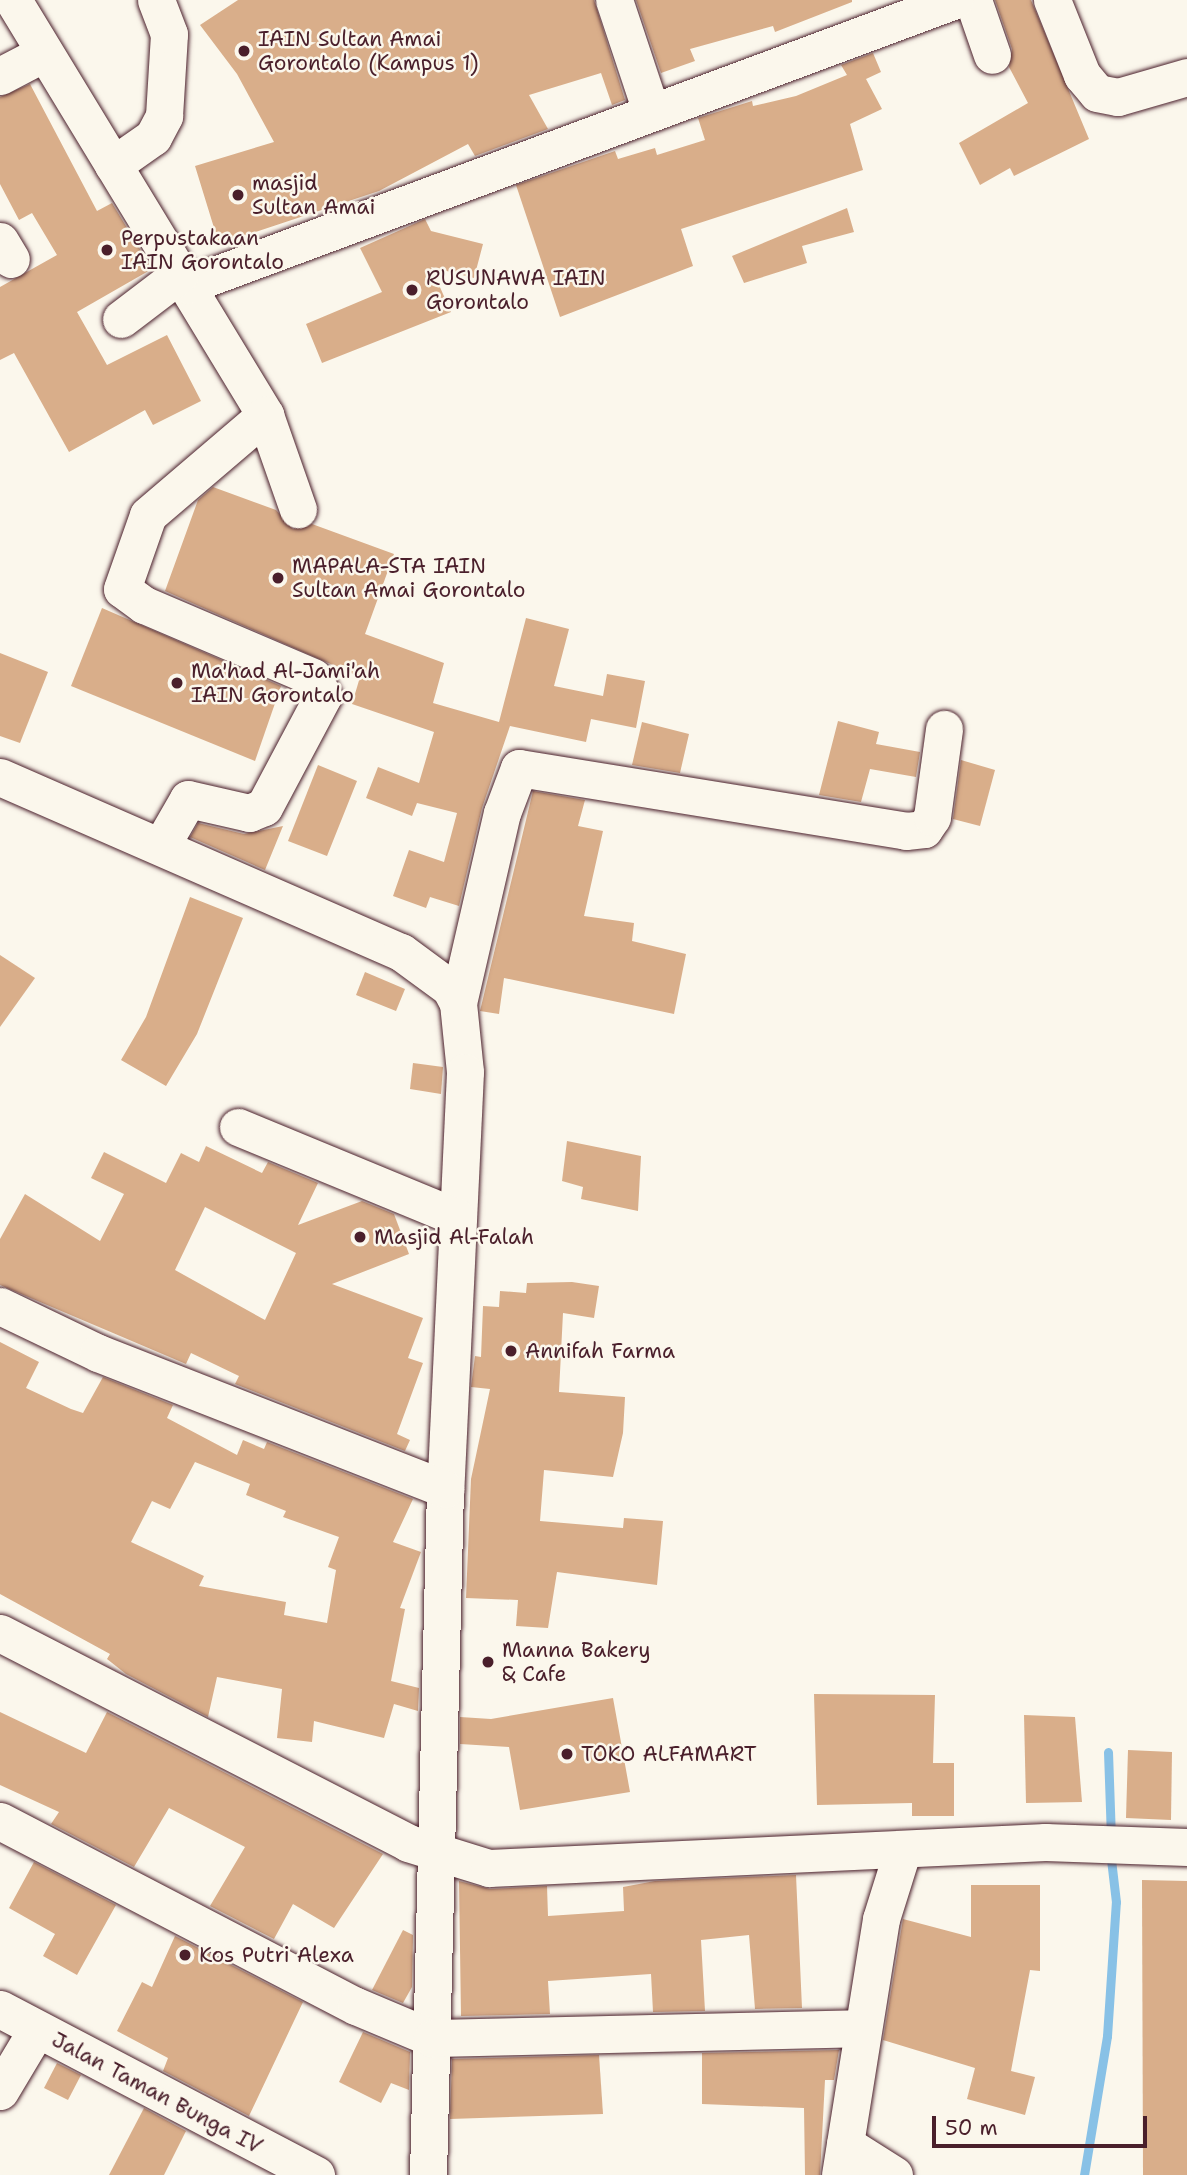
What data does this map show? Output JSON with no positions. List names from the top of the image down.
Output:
{
  "streets": {
    "street": ["Jalan Taman Bunga IV"]
  },
  "places": [
    "IAIN Sultan Amai Gorontalo (Kampus 1)",
    "masjid Sultan Amai",
    "Perpustakaan IAIN Gorontalo",
    "RUSUNAWA IAIN Gorontalo",
    "MAPALA-STA IAIN Sultan Amai Gorontalo",
    "Ma'had Al-Jami'ah IAIN Gorontalo",
    "Masjid Al-Falah",
    "Annifah Farma",
    "Manna Bakery & Cafe",
    "TOKO ALFAMART",
    "Kos Putri Alexa"
  ],
  "scale_bar": "50 m"
}
